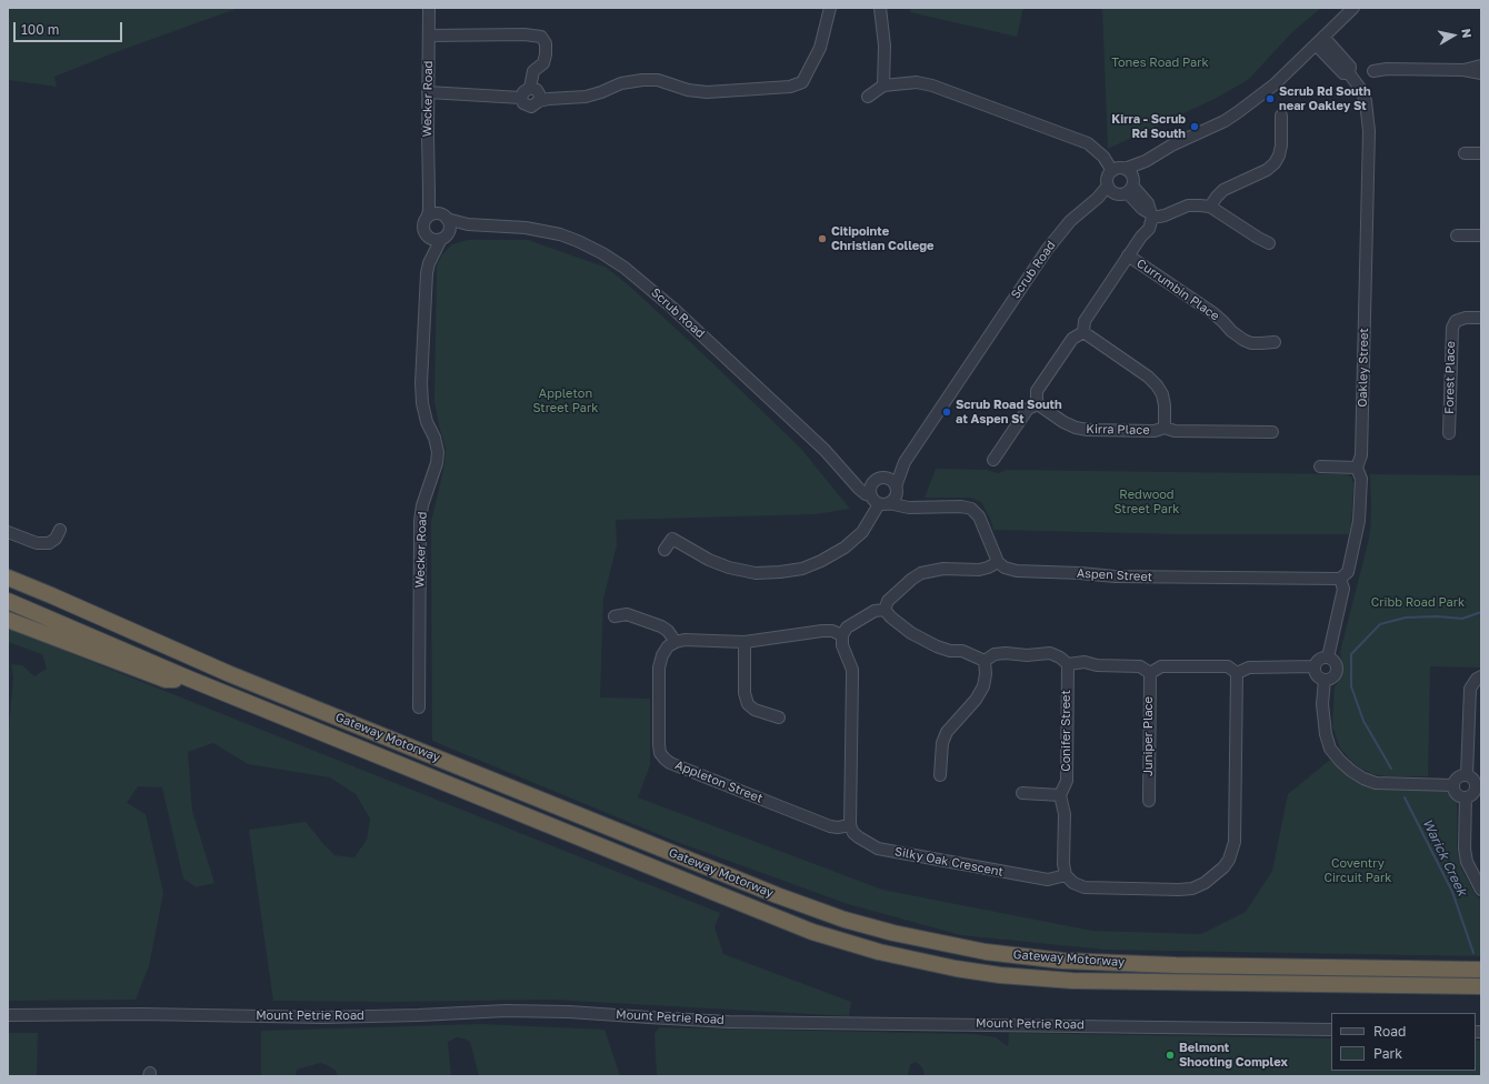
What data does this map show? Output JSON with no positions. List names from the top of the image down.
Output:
{
  "streets": {
    "highway": ["Gateway Motorway"],
    "street": [
      "Wecker Road",
      "Scrub Road",
      "Currumbin Place",
      "Oakley Street",
      "Forest Place",
      "Kirra Place",
      "Aspen Street",
      "Conifer Street",
      "Juniper Place",
      "Appleton Street",
      "Silky Oak Crescent",
      "Mount Petrie Road"
    ]
  },
  "crossings": [
    ["Wecker Road", "Scrub Road"],
    ["Oakley Street", "Aspen Street"],
    ["Conifer Street", "Silky Oak Crescent"],
    ["Appleton Street", "Silky Oak Crescent"]
  ],
  "water": ["Warick Creek"],
  "parks": [
    "Tones Road Park",
    "Appleton Street Park",
    "Redwood Street Park",
    "Cribb Road Park",
    "Coventry Circuit Park"
  ],
  "places": [
    "Scrub Rd South near Oakley St",
    "Kirra - Scrub Rd South",
    "Citipointe Christian College",
    "Scrub Road South at Aspen St",
    "Belmont Shooting Complex"
  ],
  "legend": ["Road", "Park"],
  "scale_bar": "100 m",
  "north": "right"
}
